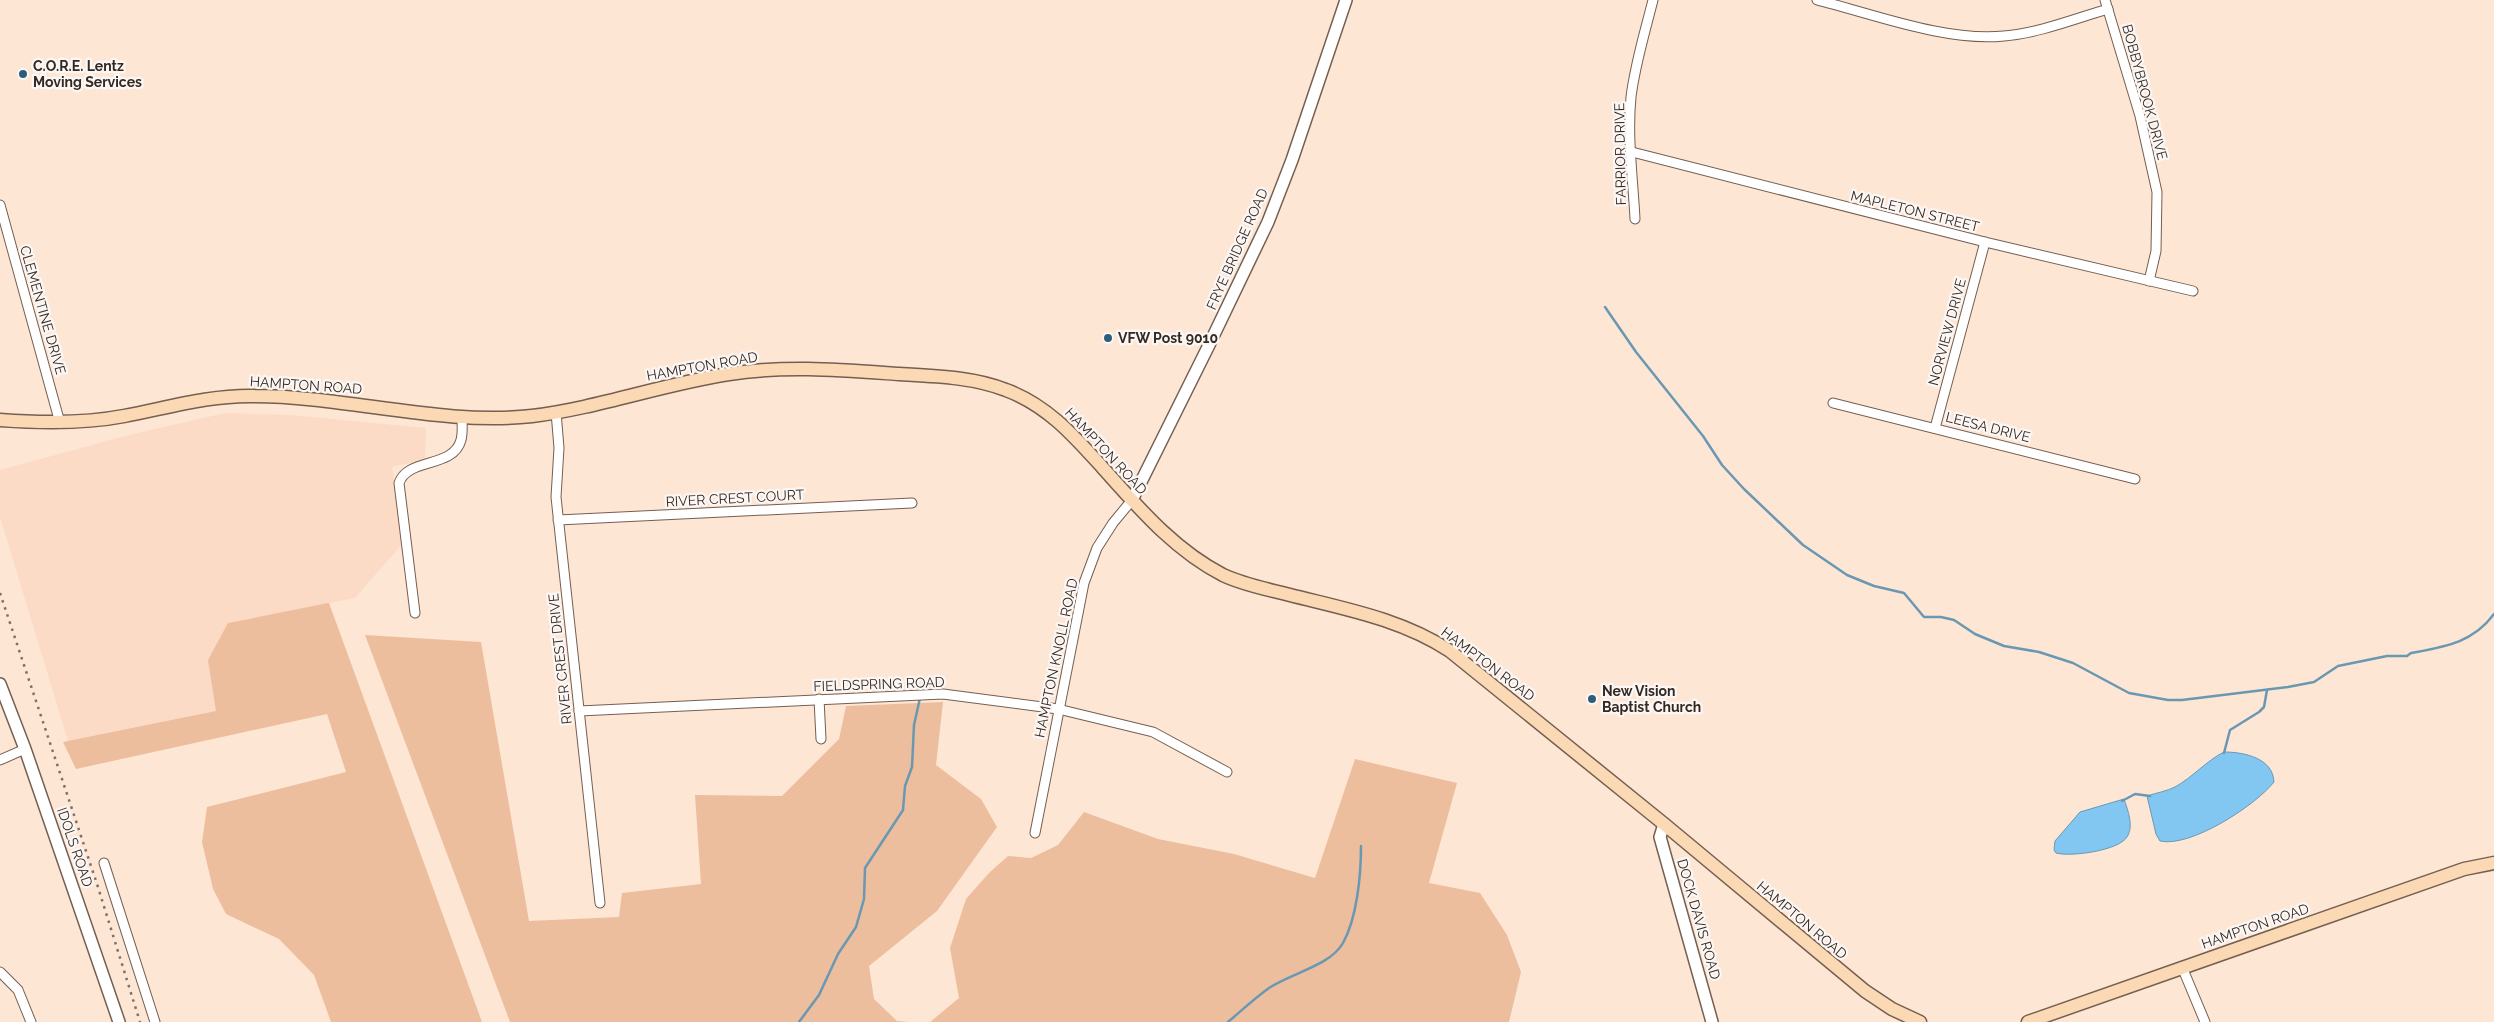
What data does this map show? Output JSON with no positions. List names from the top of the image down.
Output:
{
  "streets": {
    "main road": ["HAMPTON ROAD"],
    "street": [
      "BOBBYBROOK DRIVE",
      "FARRIOR DRIVE",
      "MAPLETON STREET",
      "FRYE BRIDGE ROAD",
      "CLEMENTINE DRIVE",
      "NORVIEW DRIVE",
      "LEESA DRIVE",
      "RIVER CREST COURT",
      "HAMPTON KNOLL ROAD",
      "RIVER CREST DRIVE",
      "FIELDSPRING ROAD",
      "IDOLS ROAD",
      "DOCK DAVIS ROAD"
    ]
  },
  "crossings": [
    ["BOBBYBROOK DRIVE", "MAPLETON STREET"],
    ["FARRIOR DRIVE", "MAPLETON STREET"],
    ["MAPLETON STREET", "NORVIEW DRIVE"],
    ["FRYE BRIDGE ROAD", "HAMPTON ROAD"],
    ["FRYE BRIDGE ROAD", "HAMPTON KNOLL ROAD"],
    ["CLEMENTINE DRIVE", "HAMPTON ROAD"],
    ["NORVIEW DRIVE", "LEESA DRIVE"],
    ["HAMPTON ROAD", "HAMPTON KNOLL ROAD"],
    ["HAMPTON ROAD", "RIVER CREST DRIVE"],
    ["HAMPTON ROAD", "DOCK DAVIS ROAD"],
    ["RIVER CREST COURT", "RIVER CREST DRIVE"],
    ["HAMPTON KNOLL ROAD", "FIELDSPRING ROAD"],
    ["RIVER CREST DRIVE", "FIELDSPRING ROAD"]
  ],
  "places": ["C.O.R.E. Lentz Moving Services", "VFW Post 9010", "New Vision Baptist Church"]
}
